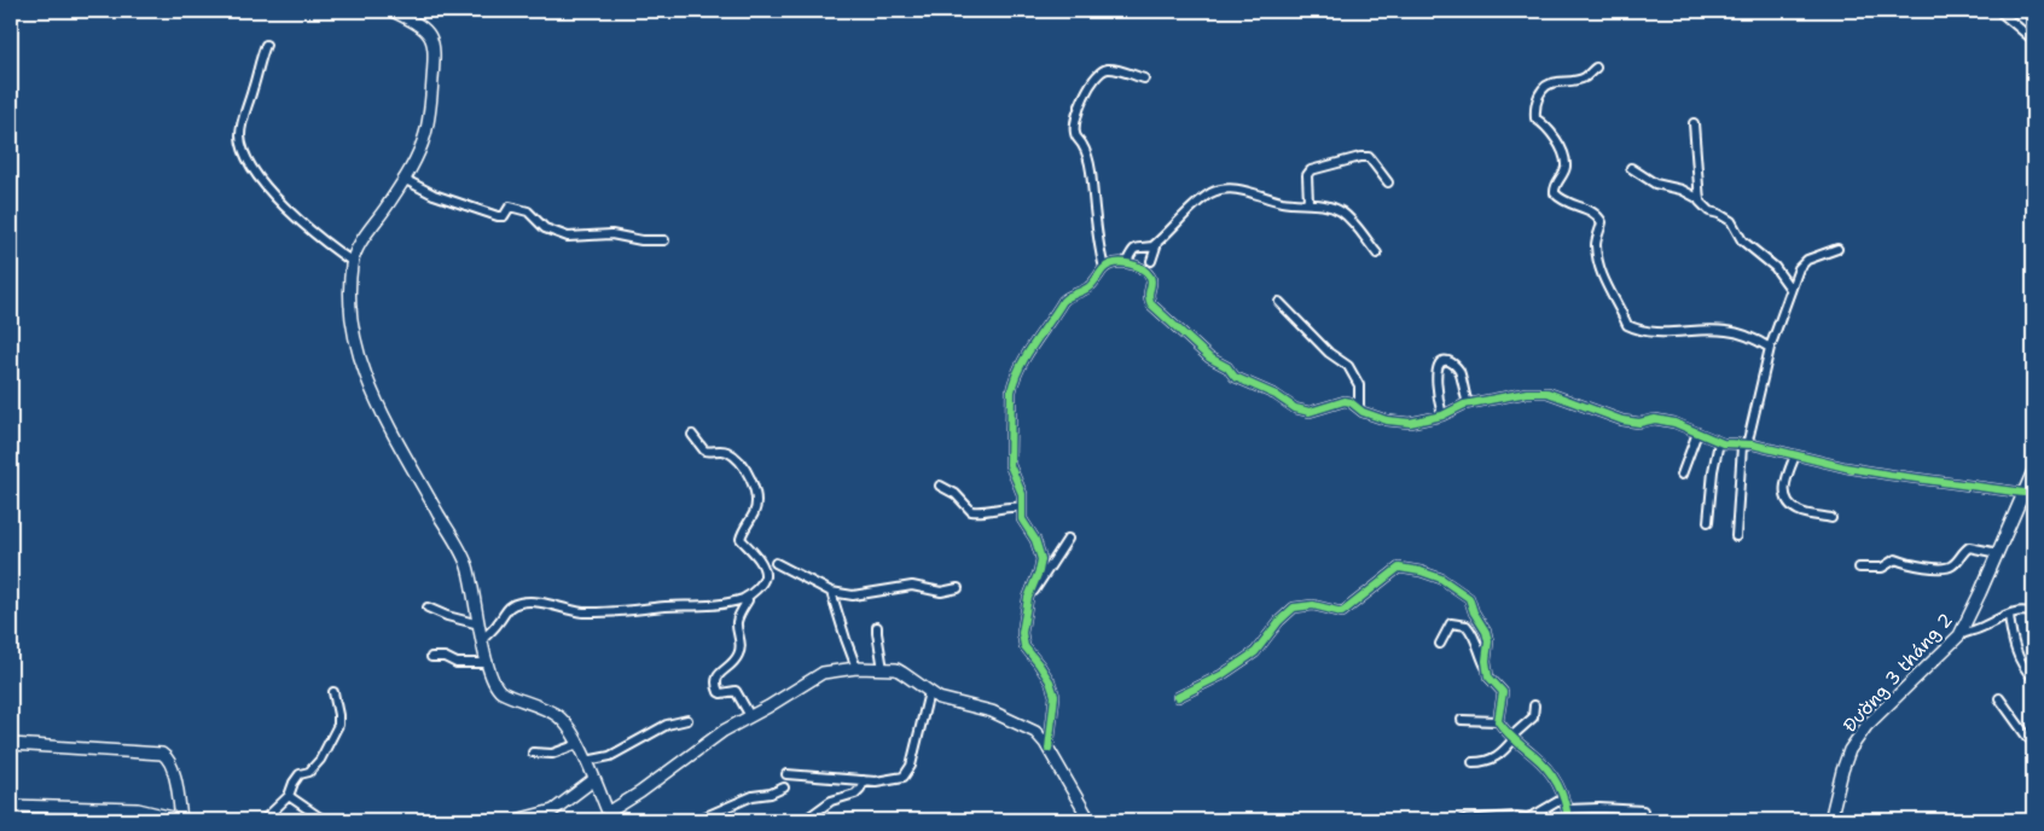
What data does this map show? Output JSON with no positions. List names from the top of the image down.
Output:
{
  "streets": {
    "main road": ["Đường 3 tháng 2"]
  }
}
